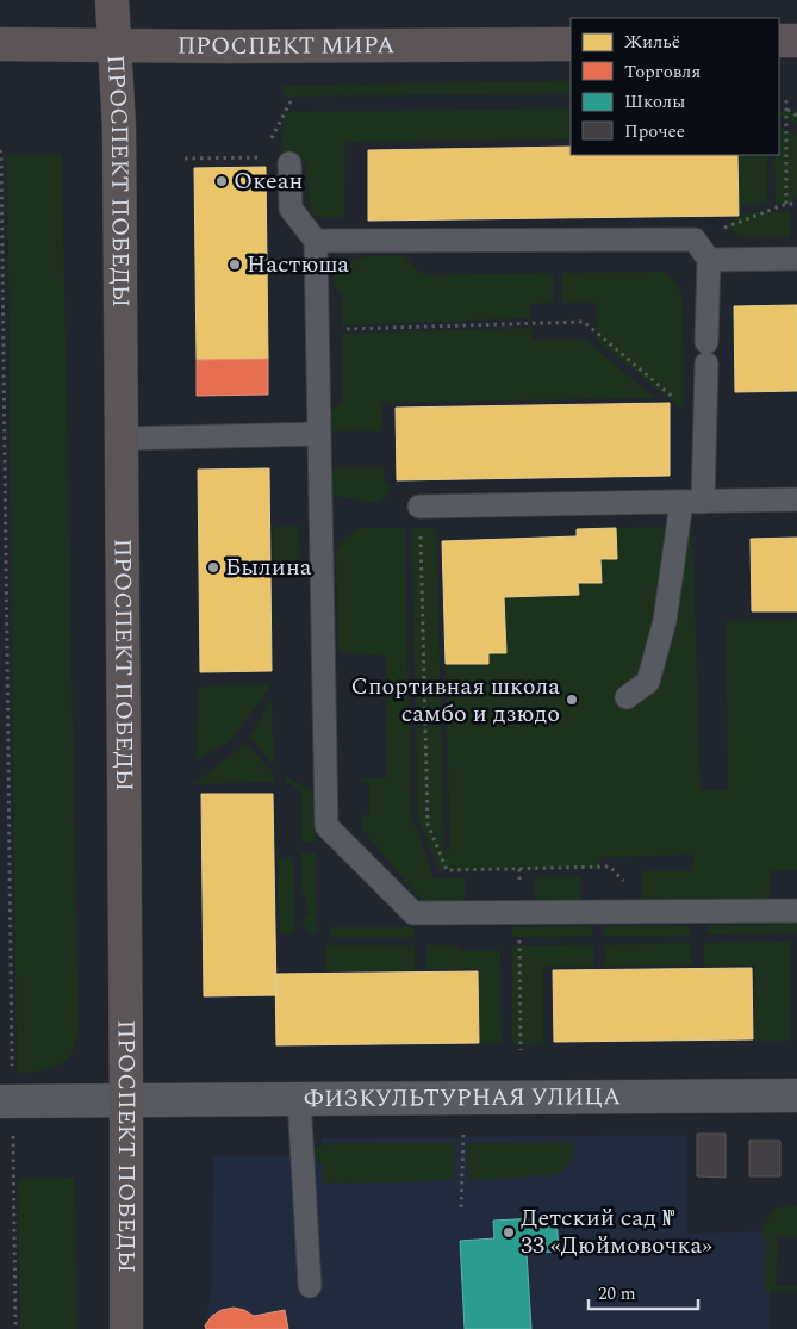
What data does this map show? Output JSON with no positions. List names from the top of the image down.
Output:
{
  "streets": {
    "main road": ["ПРОСПЕКТ МИРА", "ПРОСПЕКТ ПОБЕДЫ"],
    "street": ["ФИЗКУЛЬТУРНАЯ УЛИЦА"]
  },
  "crossings": [
    ["ПРОСПЕКТ МИРА", "ПРОСПЕКТ ПОБЕДЫ"],
    ["ПРОСПЕКТ ПОБЕДЫ", "ФИЗКУЛЬТУРНАЯ УЛИЦА"]
  ],
  "places": [
    "Океан",
    "Настюша",
    "Былина",
    "Спортивная школа самбо и дзюдо",
    "Детский сад № 33 «Дюймовочка»"
  ],
  "legend": [
    "Жильё",
    "Торговля",
    "Школы",
    "Прочее"
  ],
  "scale_bar": "20 m"
}
